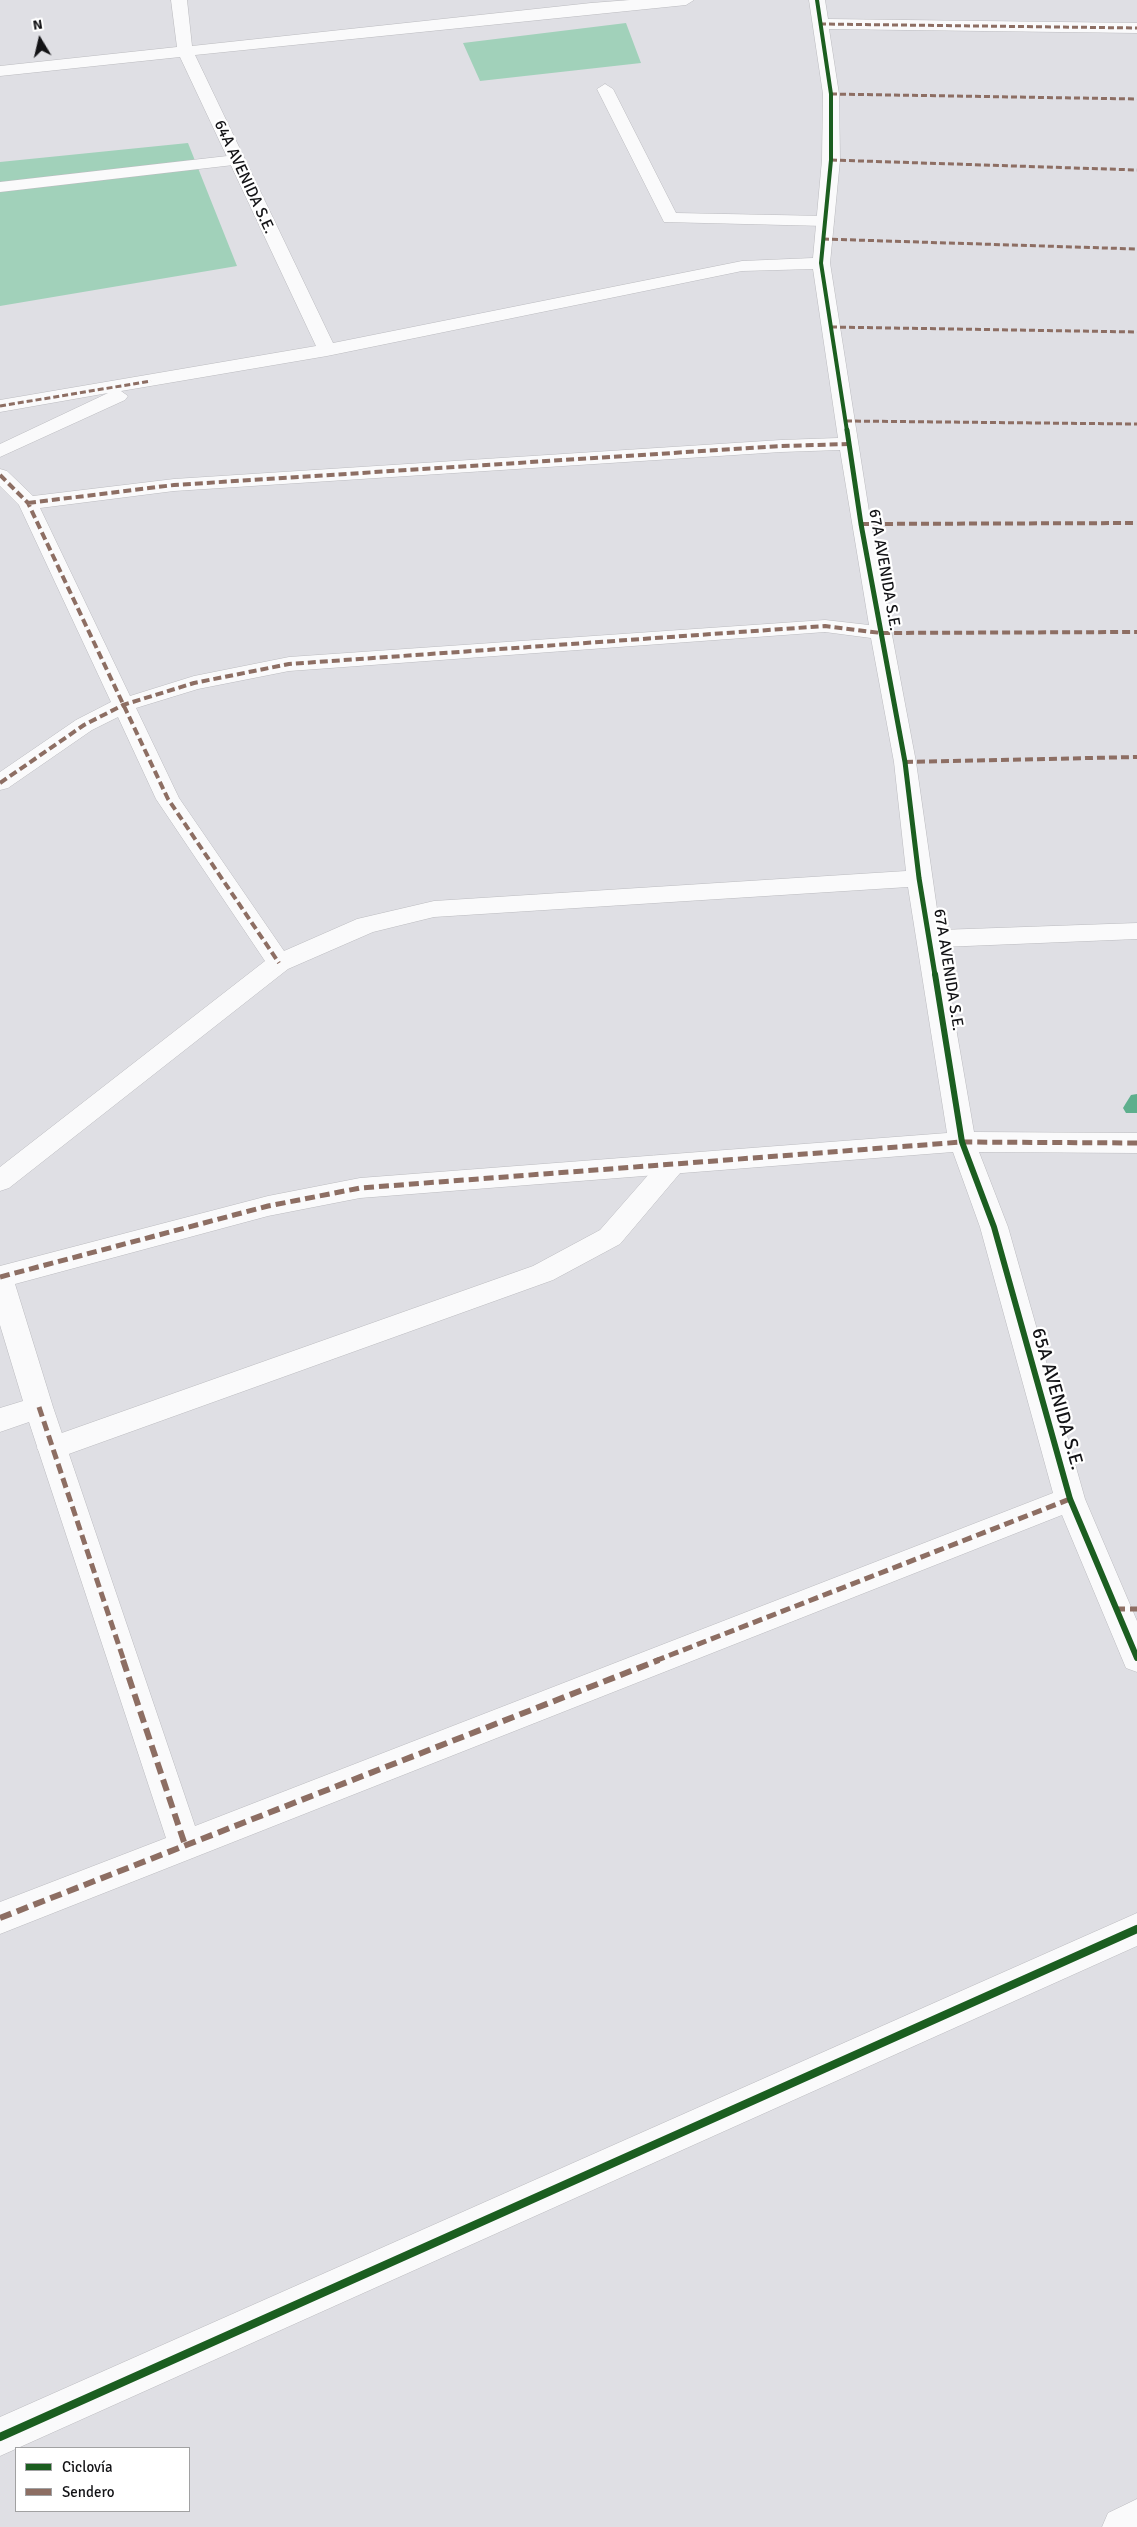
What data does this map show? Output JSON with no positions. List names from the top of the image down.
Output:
{
  "streets": {
    "street": ["64A AVENIDA S.E.", "67A AVENIDA S.E.", "65A AVENIDA S.E."]
  },
  "crossings": [
    ["67A AVENIDA S.E.", "65A AVENIDA S.E."]
  ],
  "legend": ["Ciclovía", "Sendero"],
  "north": "top"
}
